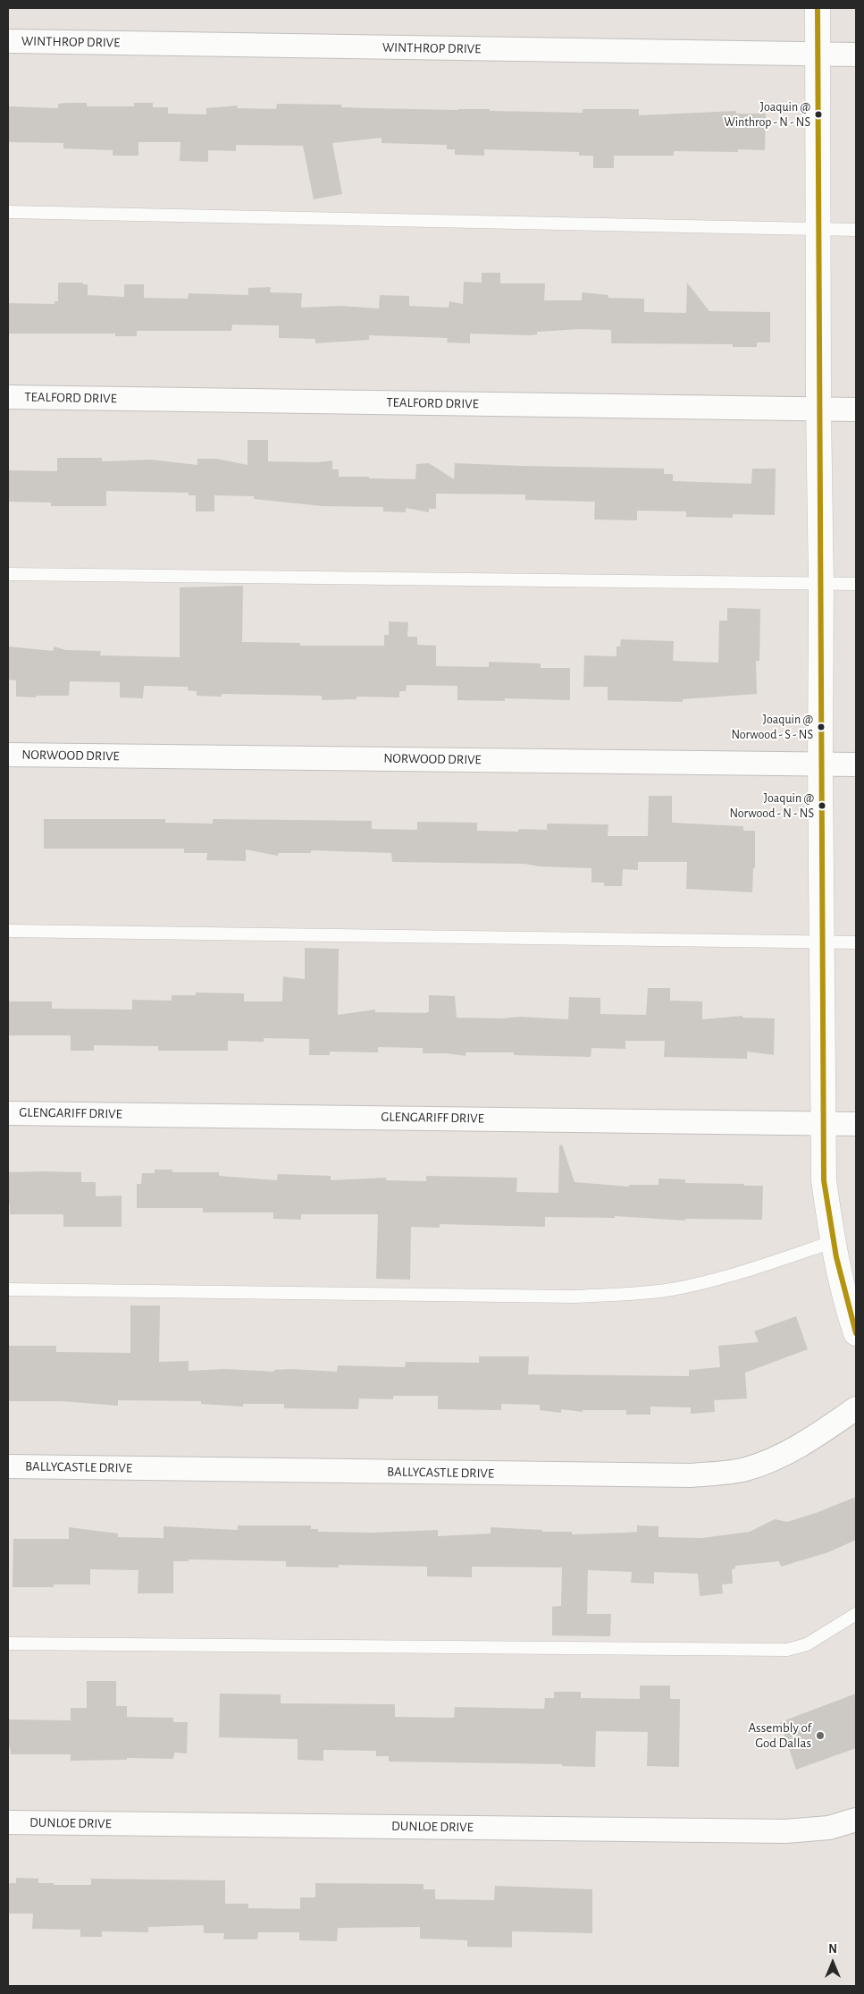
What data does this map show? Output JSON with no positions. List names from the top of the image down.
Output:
{
  "streets": {
    "street": [
      "WINTHROP DRIVE",
      "TEALFORD DRIVE",
      "NORWOOD DRIVE",
      "GLENGARIFF DRIVE",
      "BALLYCASTLE DRIVE",
      "DUNLOE DRIVE"
    ]
  },
  "places": [
    "Joaquin @ Winthrop - N - NS",
    "Joaquin @ Norwood - S - NS",
    "Joaquin @ Norwood - N - NS",
    "Assembly of God Dallas"
  ],
  "north": "top"
}
